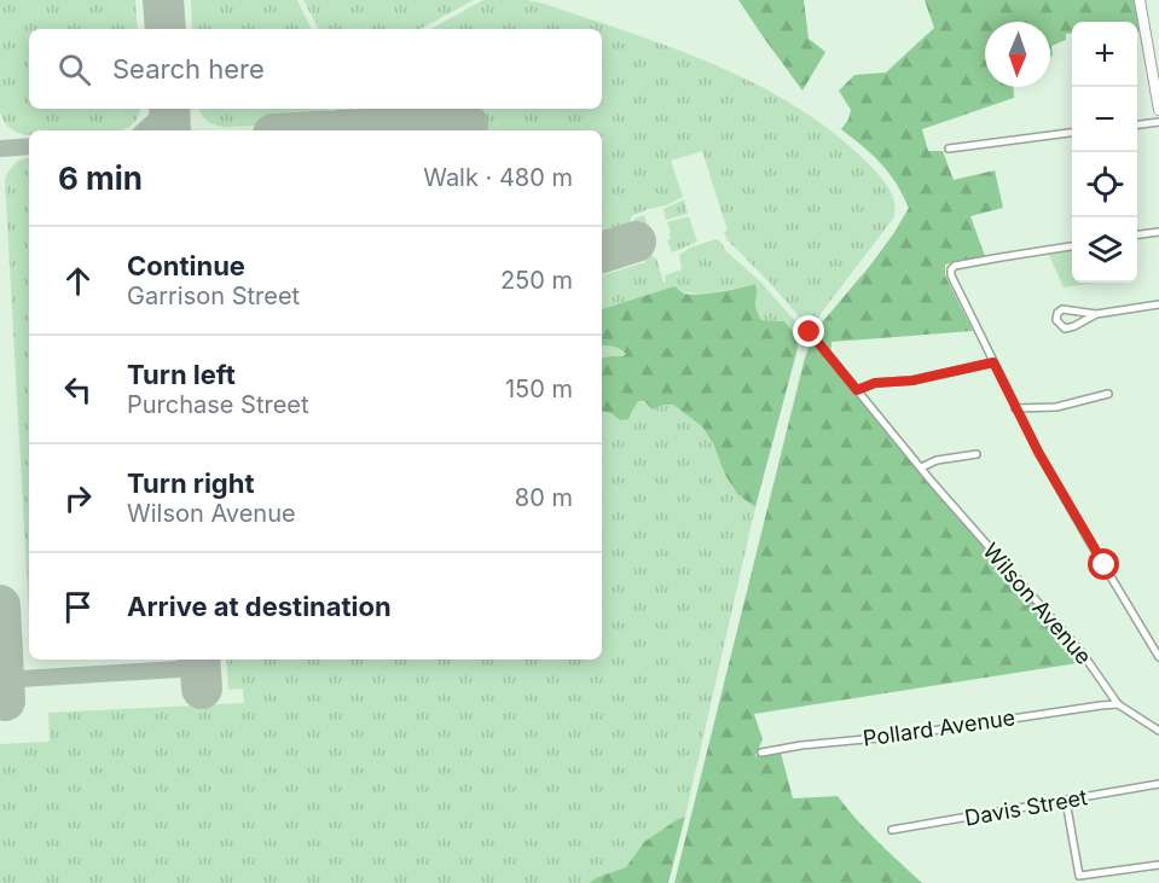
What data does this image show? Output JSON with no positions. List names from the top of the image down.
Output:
{
  "streets": {
    "street": ["Wilson Avenue", "Pollard Avenue", "Davis Street"]
  },
  "crossings": [
    ["Wilson Avenue", "Pollard Avenue"]
  ],
  "north": "bottom",
  "page": {
    "map_buttons": ["+", "−"],
    "search": "Search here",
    "heading": ["6 min", "Walk · 480 m"],
    "list": [
      ["Continue", "Garrison Street", "250 m"],
      ["Turn left", "Purchase Street", "150 m"],
      ["Turn right", "Wilson Avenue", "80 m"],
      "Arrive at destination"
    ]
  }
}
